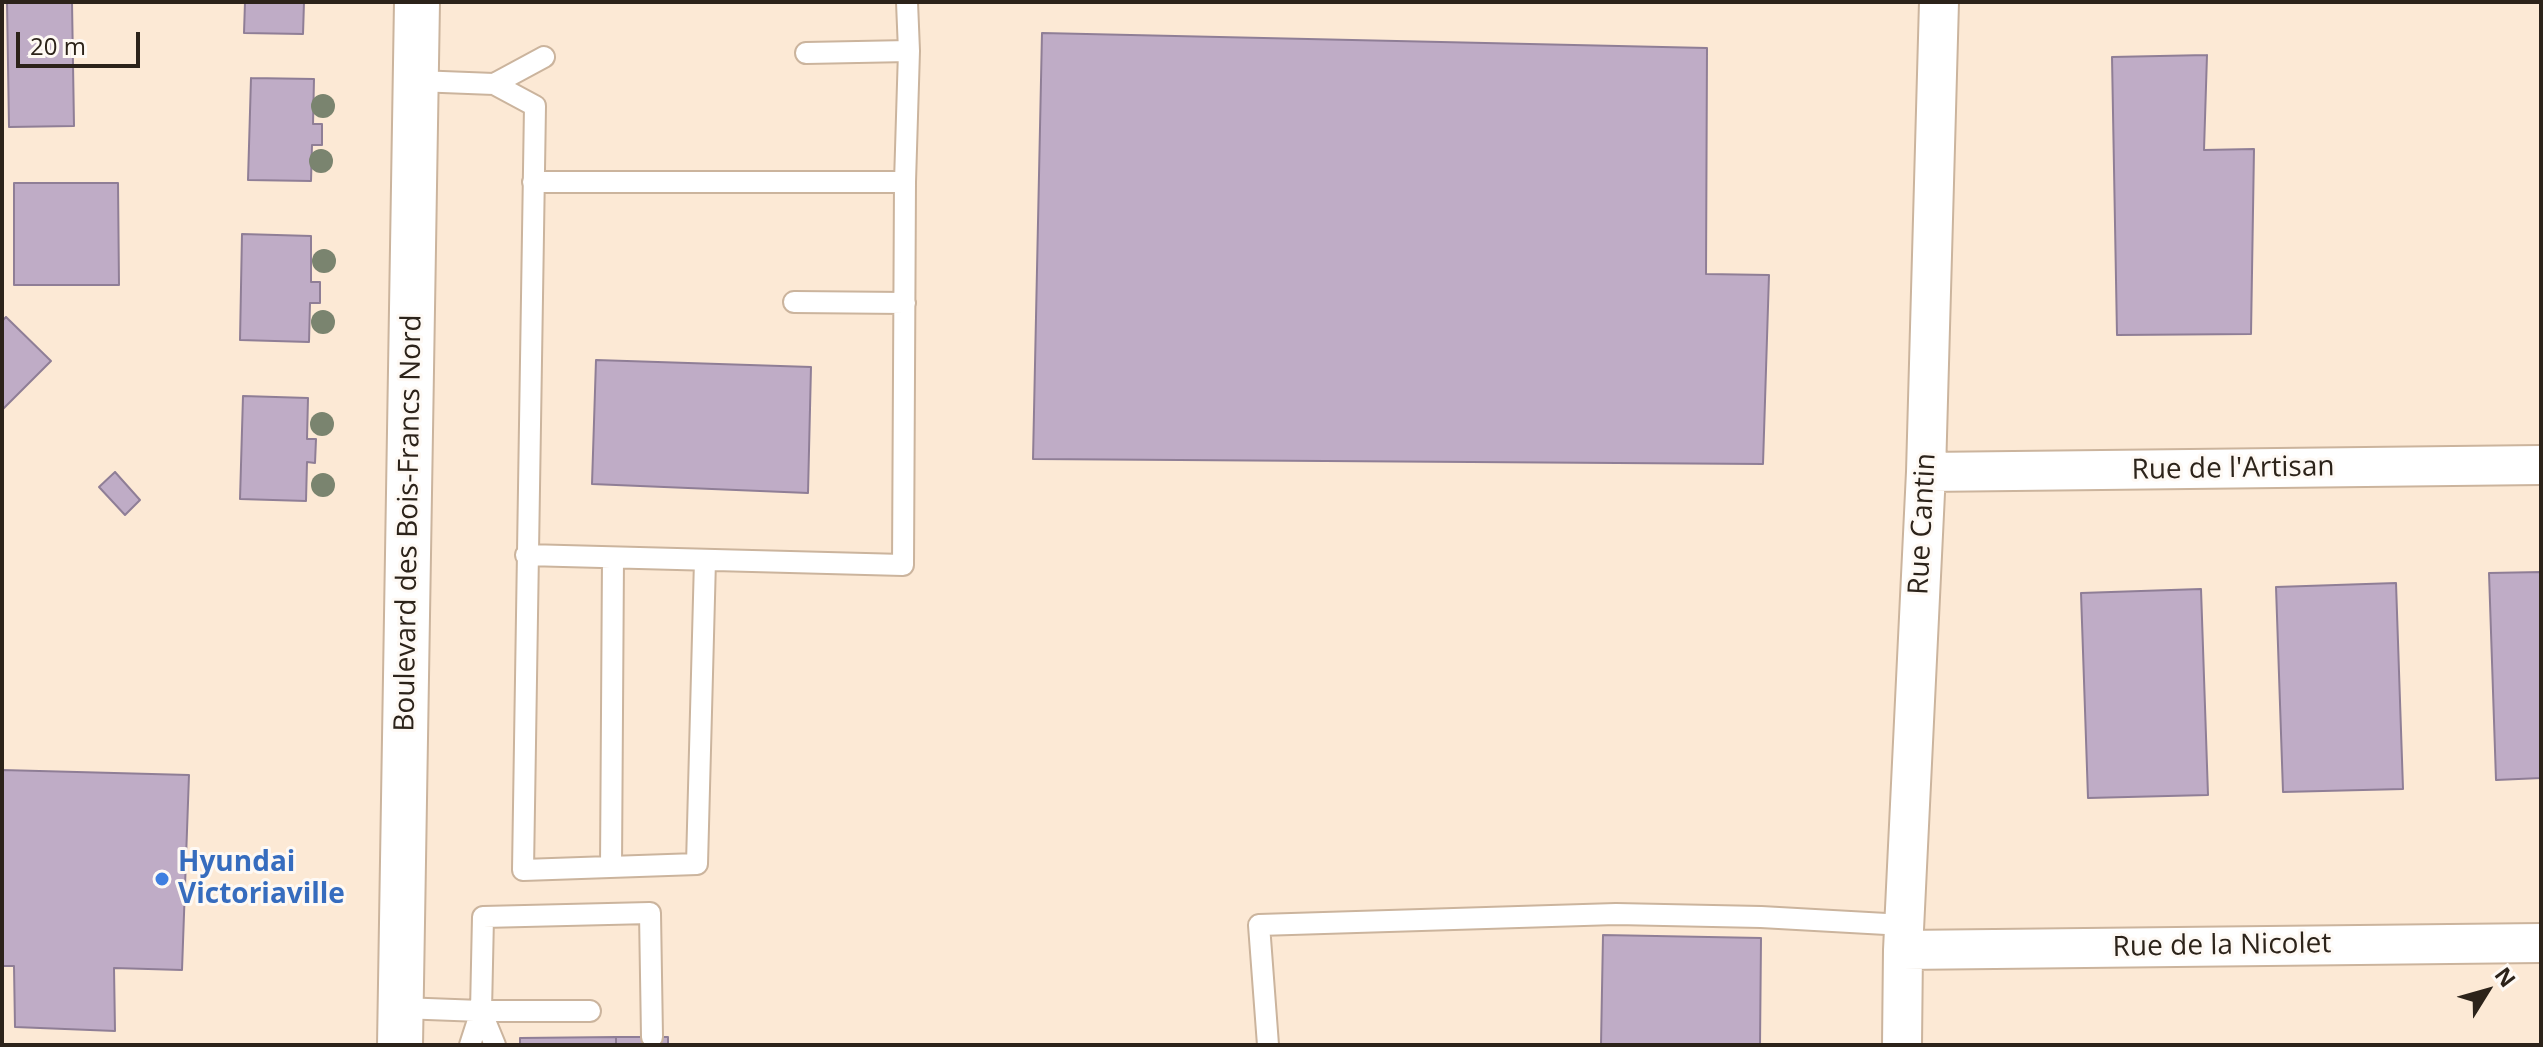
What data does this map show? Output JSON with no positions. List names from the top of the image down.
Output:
{
  "streets": {
    "street": [
      "Rue de l'Artisan",
      "Boulevard des Bois-Francs Nord",
      "Rue Cantin",
      "Rue de la Nicolet"
    ]
  },
  "crossings": [
    ["Rue de l'Artisan", "Rue Cantin"],
    ["Rue Cantin", "Rue de la Nicolet"]
  ],
  "places": ["Hyundai Victoriaville"],
  "scale_bar": "20 m",
  "north": "top right"
}
